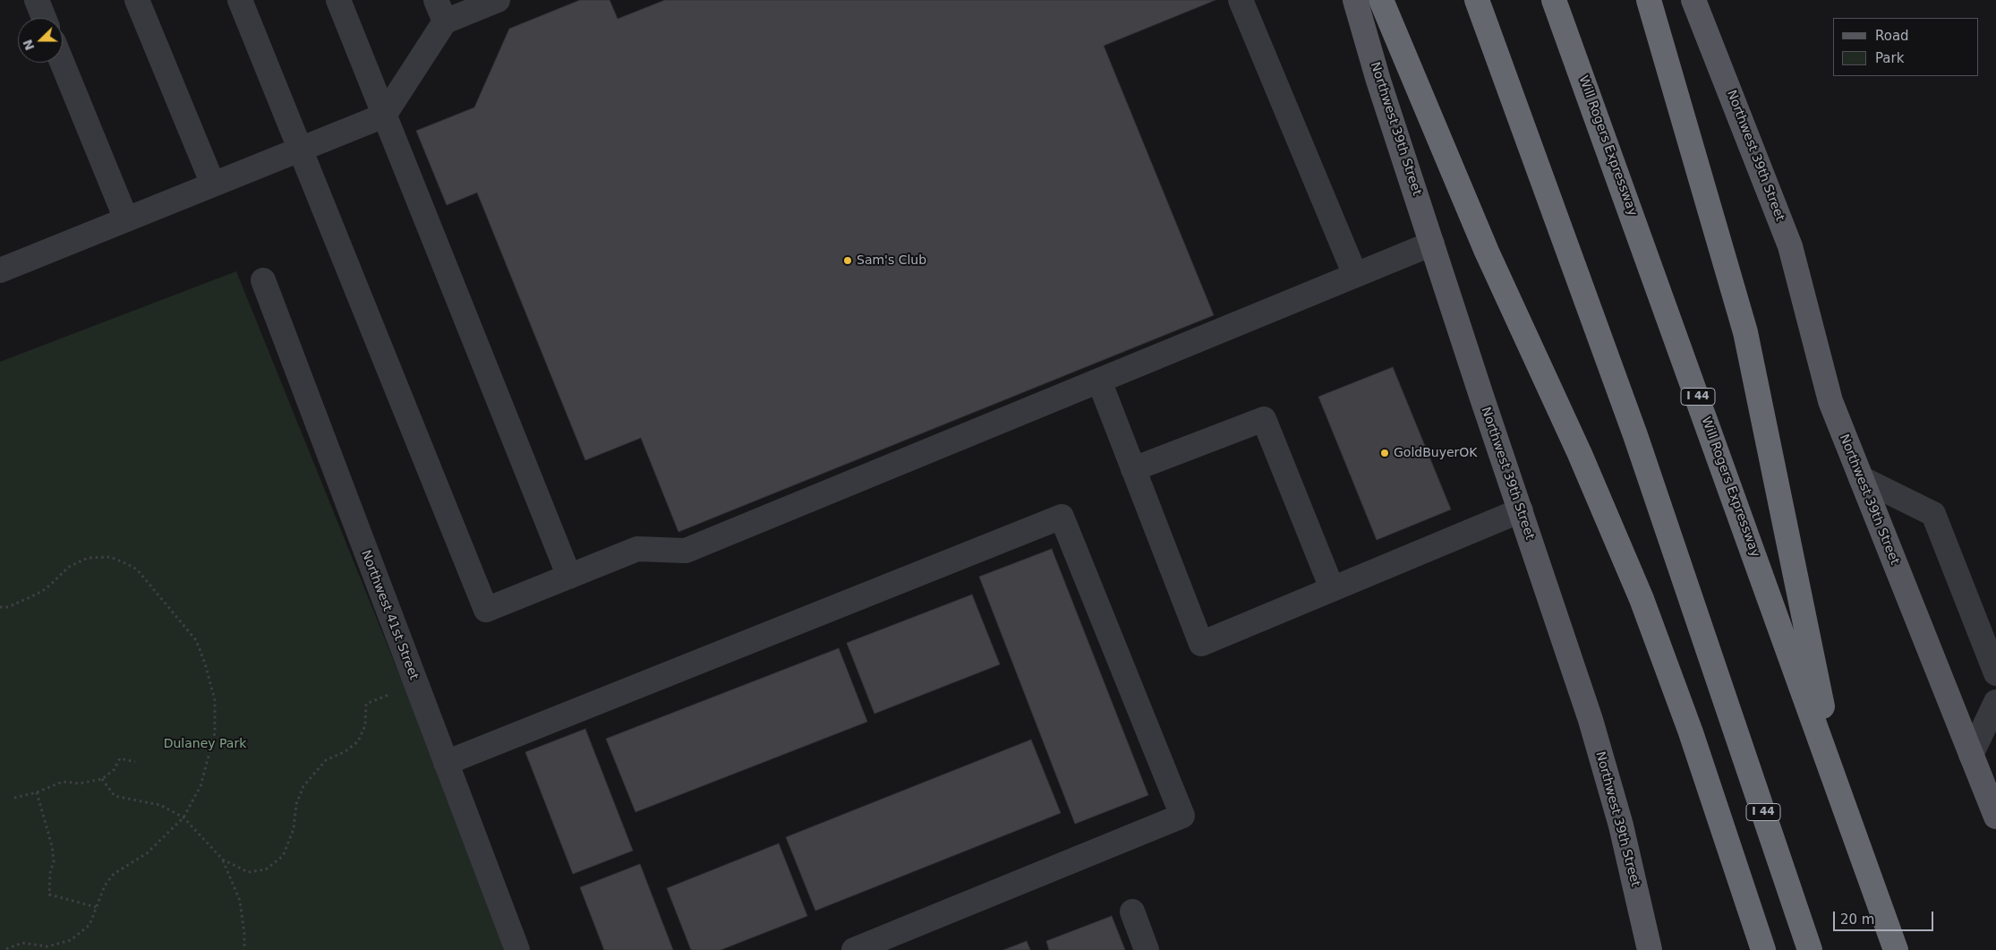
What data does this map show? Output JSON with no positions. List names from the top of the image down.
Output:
{
  "streets": {
    "highway": ["Will Rogers Expressway", "I 44"],
    "main road": ["Northwest 39th Street"],
    "street": ["Northwest 41st Street"]
  },
  "parks": ["Dulaney Park"],
  "places": ["Sam's Club", "GoldBuyerOK"],
  "legend": ["Road", "Park"],
  "scale_bar": "20 m",
  "north": "left"
}
